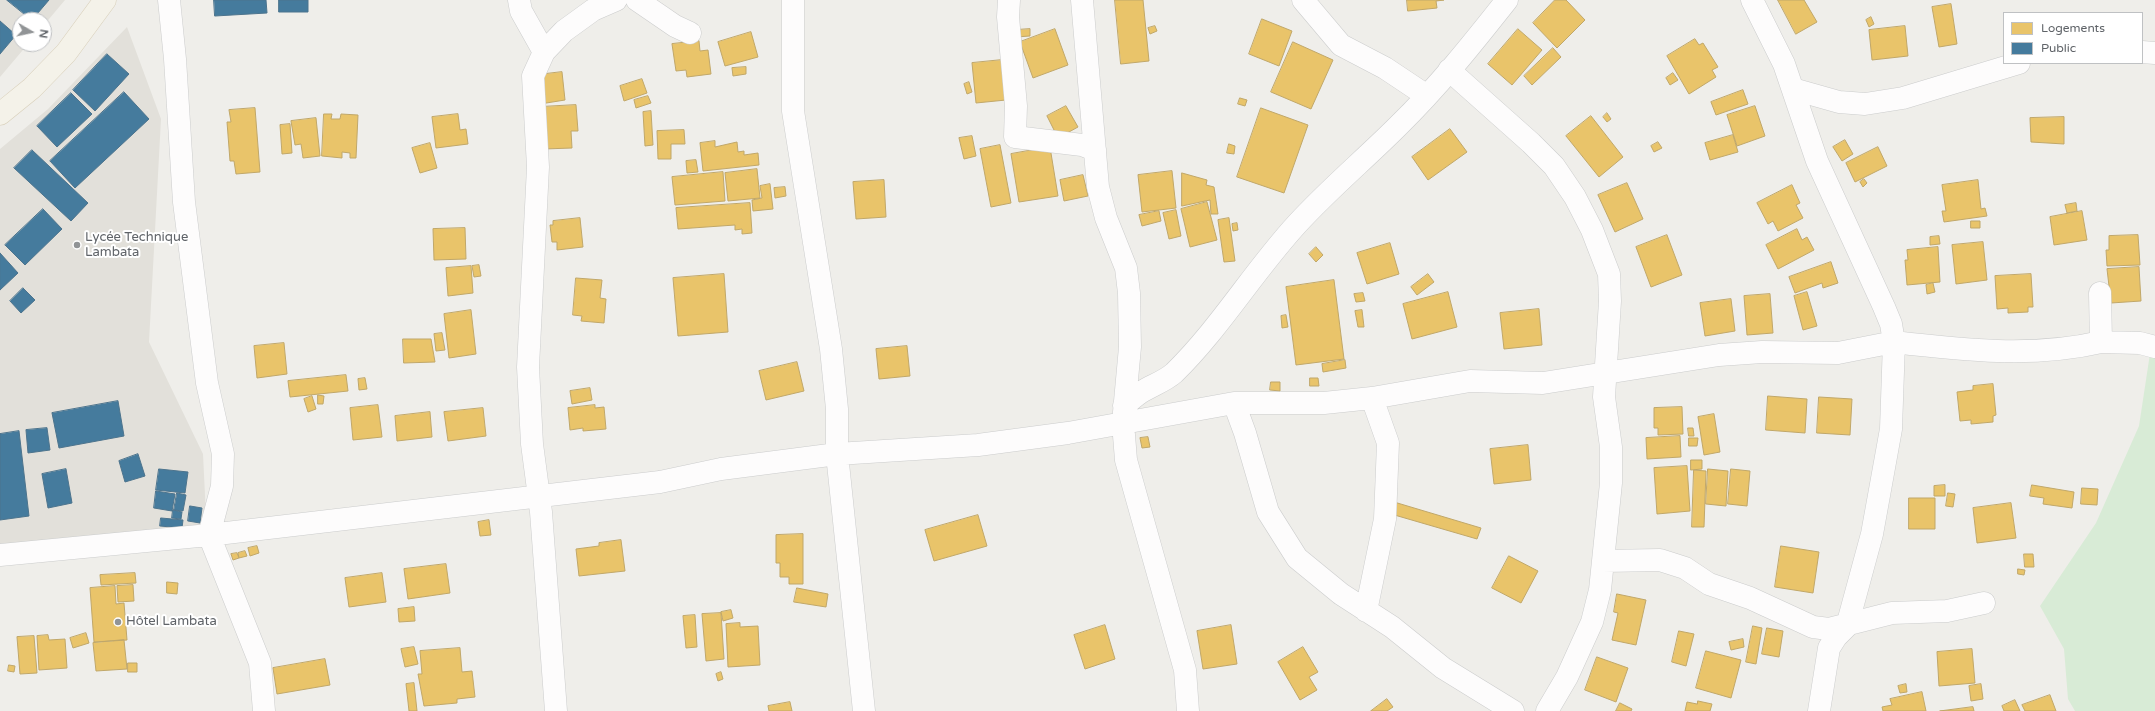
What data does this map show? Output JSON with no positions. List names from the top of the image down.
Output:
{
  "places": ["Lycée Technique Lambata", "Hôtel Lambata"],
  "legend": ["Logements", "Public"],
  "north": "right"
}
